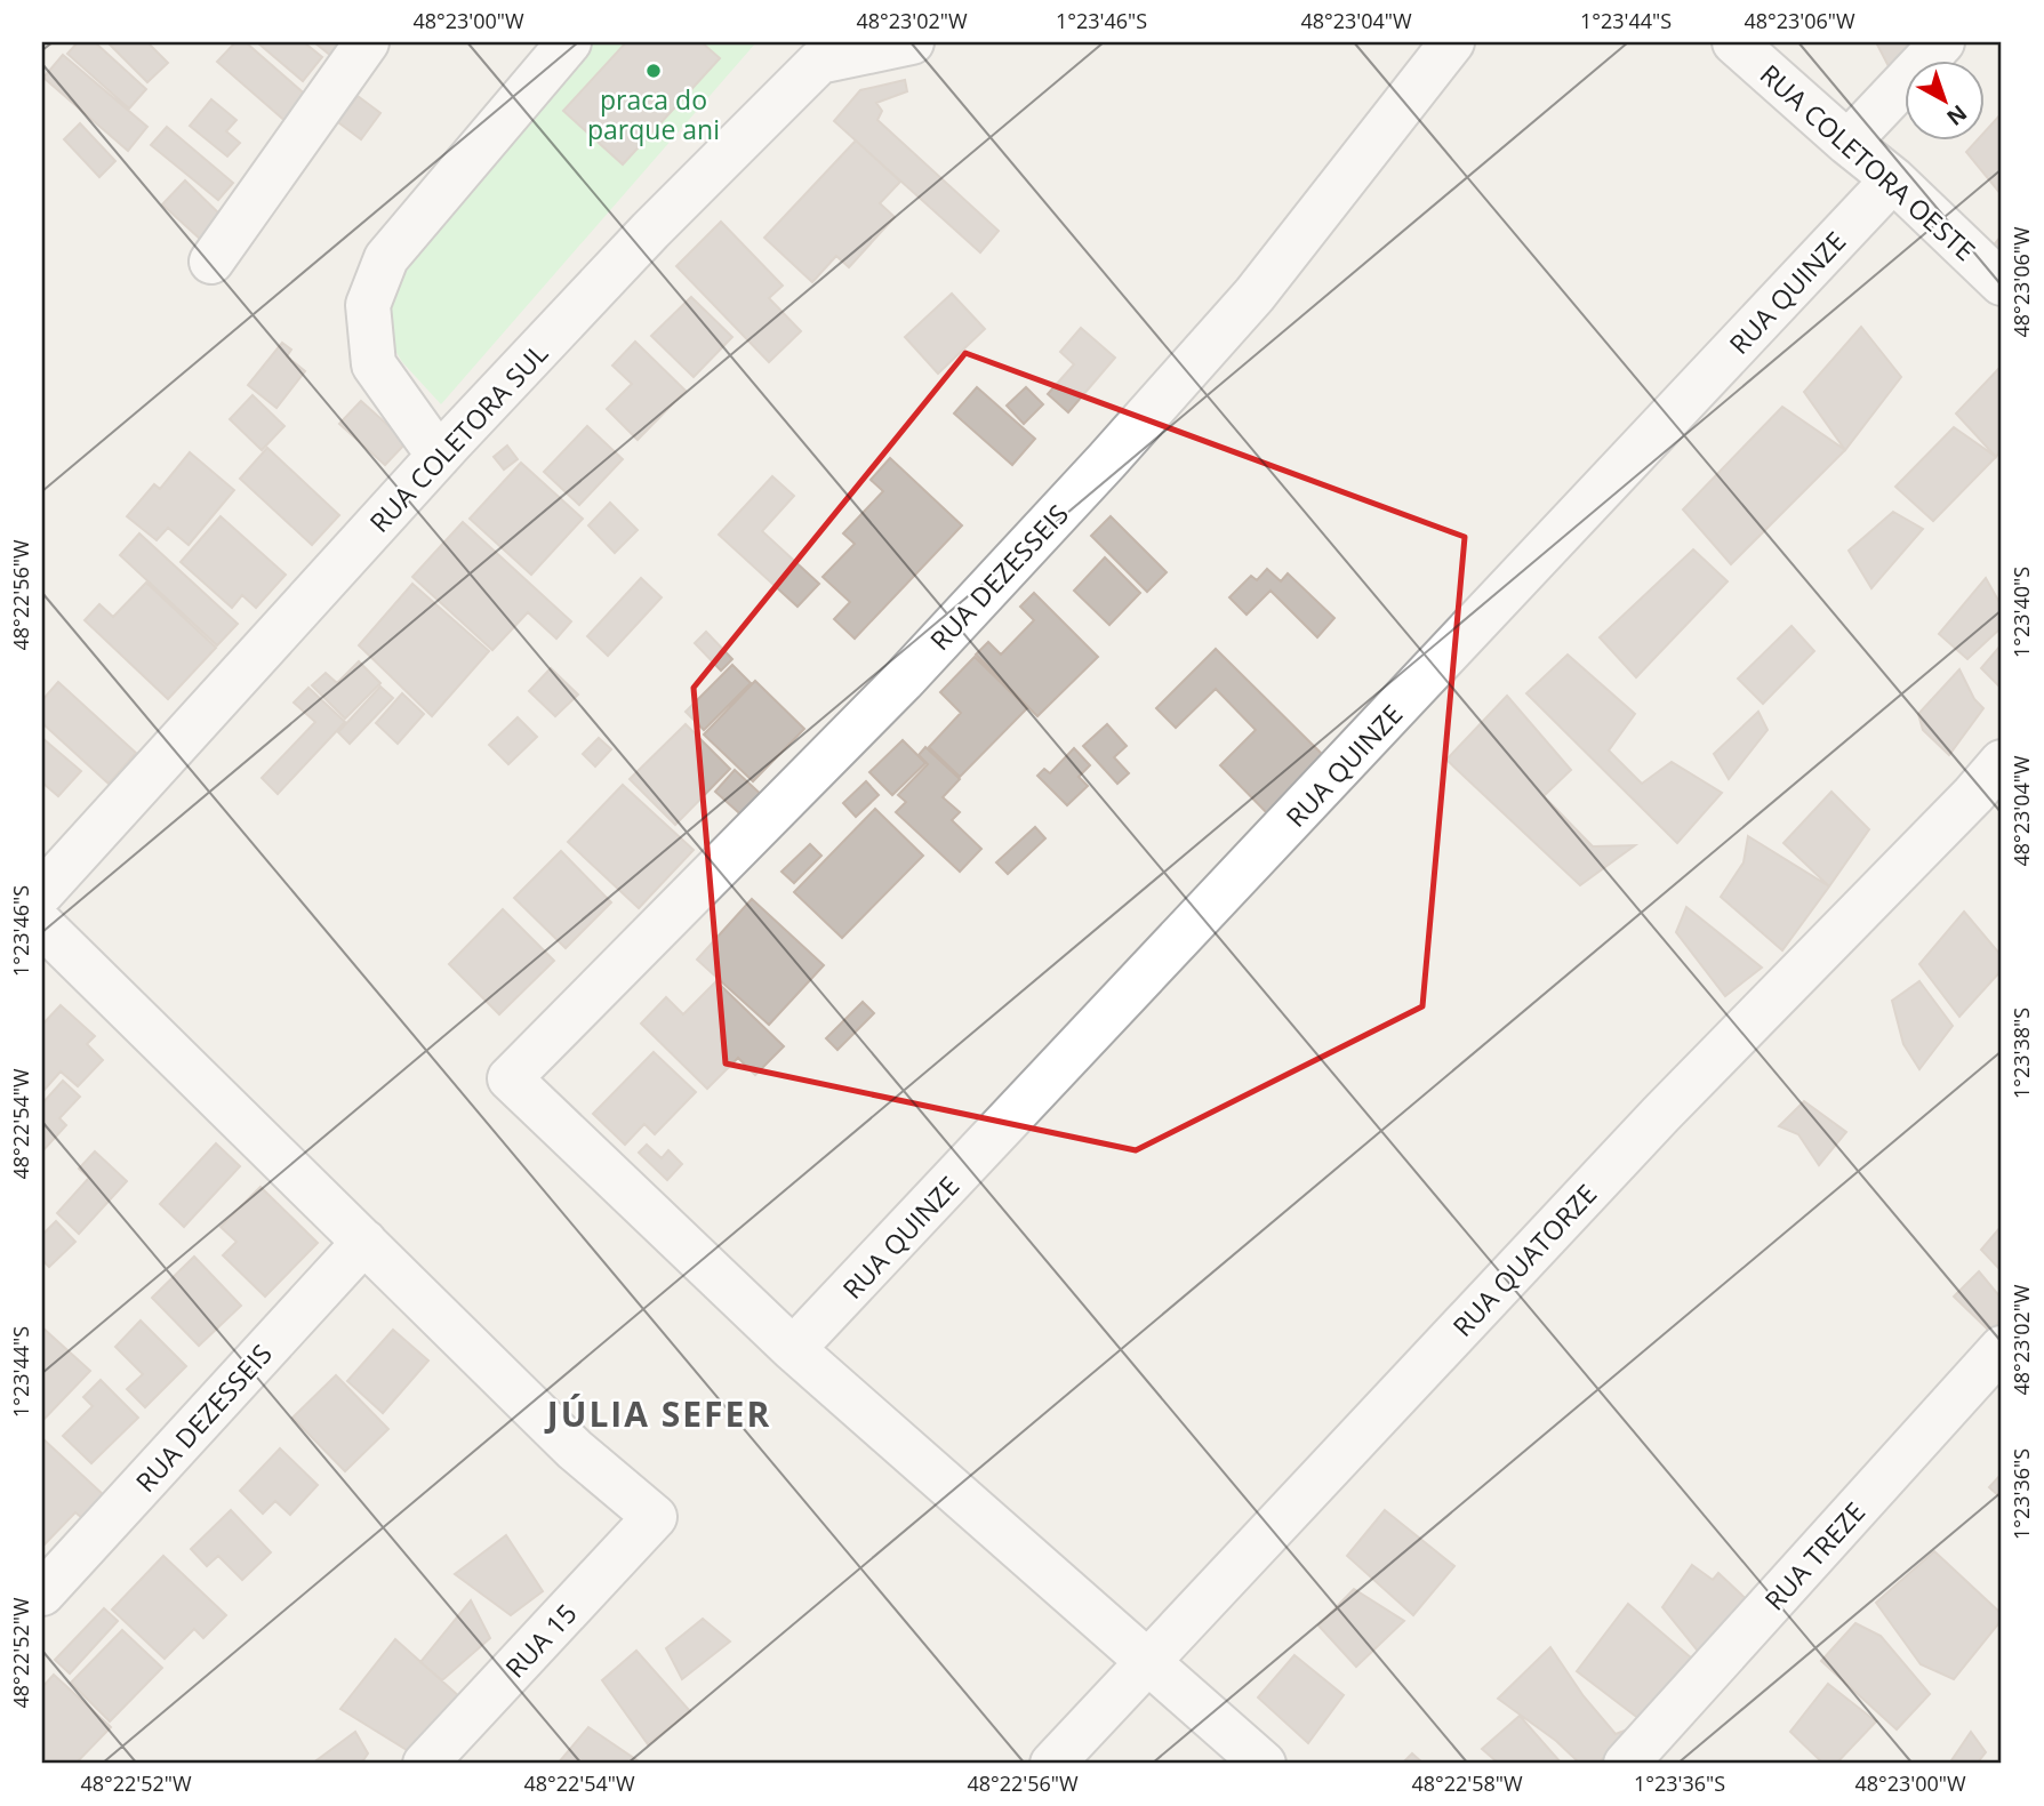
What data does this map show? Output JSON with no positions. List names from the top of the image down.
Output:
{
  "streets": {
    "street": [
      "RUA COLETORA OESTE",
      "RUA QUINZE",
      "RUA COLETORA SUL",
      "RUA DEZESSEIS",
      "RUA QUATORZE",
      "RUA TREZE",
      "RUA 15"
    ]
  },
  "crossings": [
    ["RUA COLETORA OESTE", "RUA QUINZE"],
    ["RUA QUINZE", "RUA DEZESSEIS"],
    ["RUA DEZESSEIS", "RUA 15"]
  ],
  "districts": ["JÚLIA SEFER"],
  "places": ["praca do parque ani"],
  "north": "bottom right",
  "coordinates": [
    "48°23'00\"W",
    "48°23'02\"W",
    "1°23'46\"S",
    "48°23'04\"W",
    "1°23'44\"S",
    "48°23'06\"W",
    "48°22'56\"W",
    "1°23'40\"S",
    "1°23'38\"S",
    "48°22'54\"W",
    "1°23'36\"S",
    "48°22'52\"W",
    "48°22'58\"W"
  ]
}
